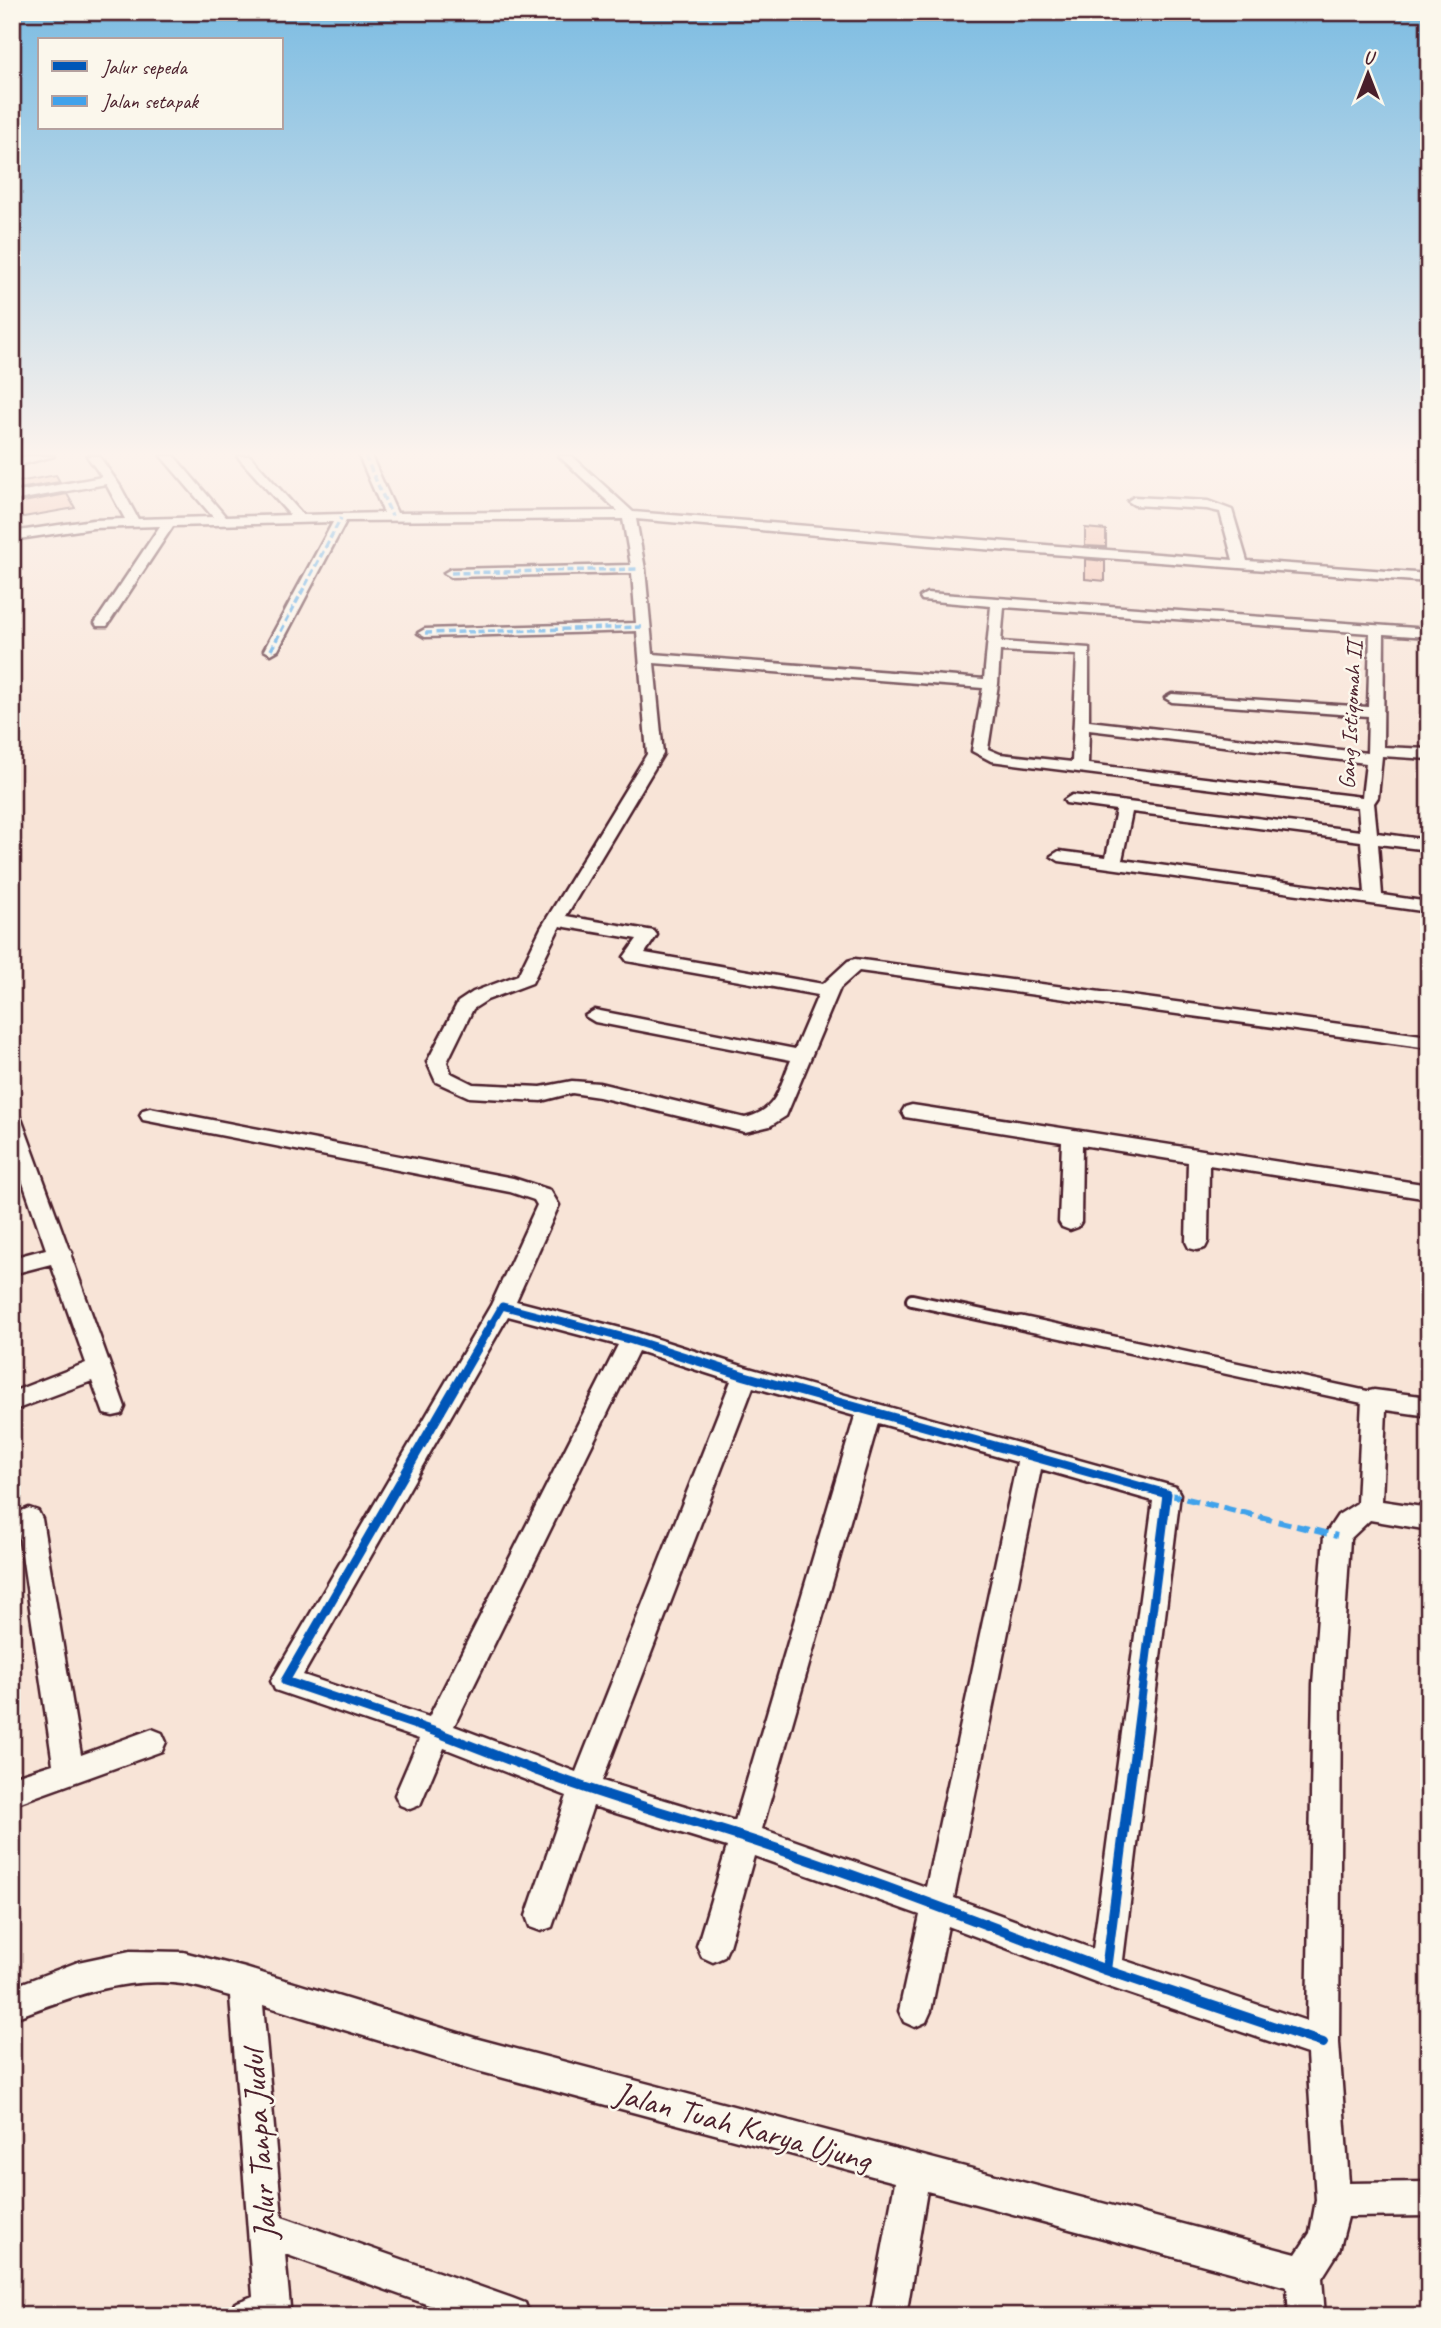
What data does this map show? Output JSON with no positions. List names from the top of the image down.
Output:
{
  "streets": {
    "street": ["Gang Istiqomah II", "Jalan Tuah Karya Ujung", "Jalur Tanpa Judul"]
  },
  "crossings": [
    ["Jalan Tuah Karya Ujung", "Jalur Tanpa Judul"]
  ],
  "legend": ["Jalur sepeda", "Jalan setapak"],
  "north": "top"
}
